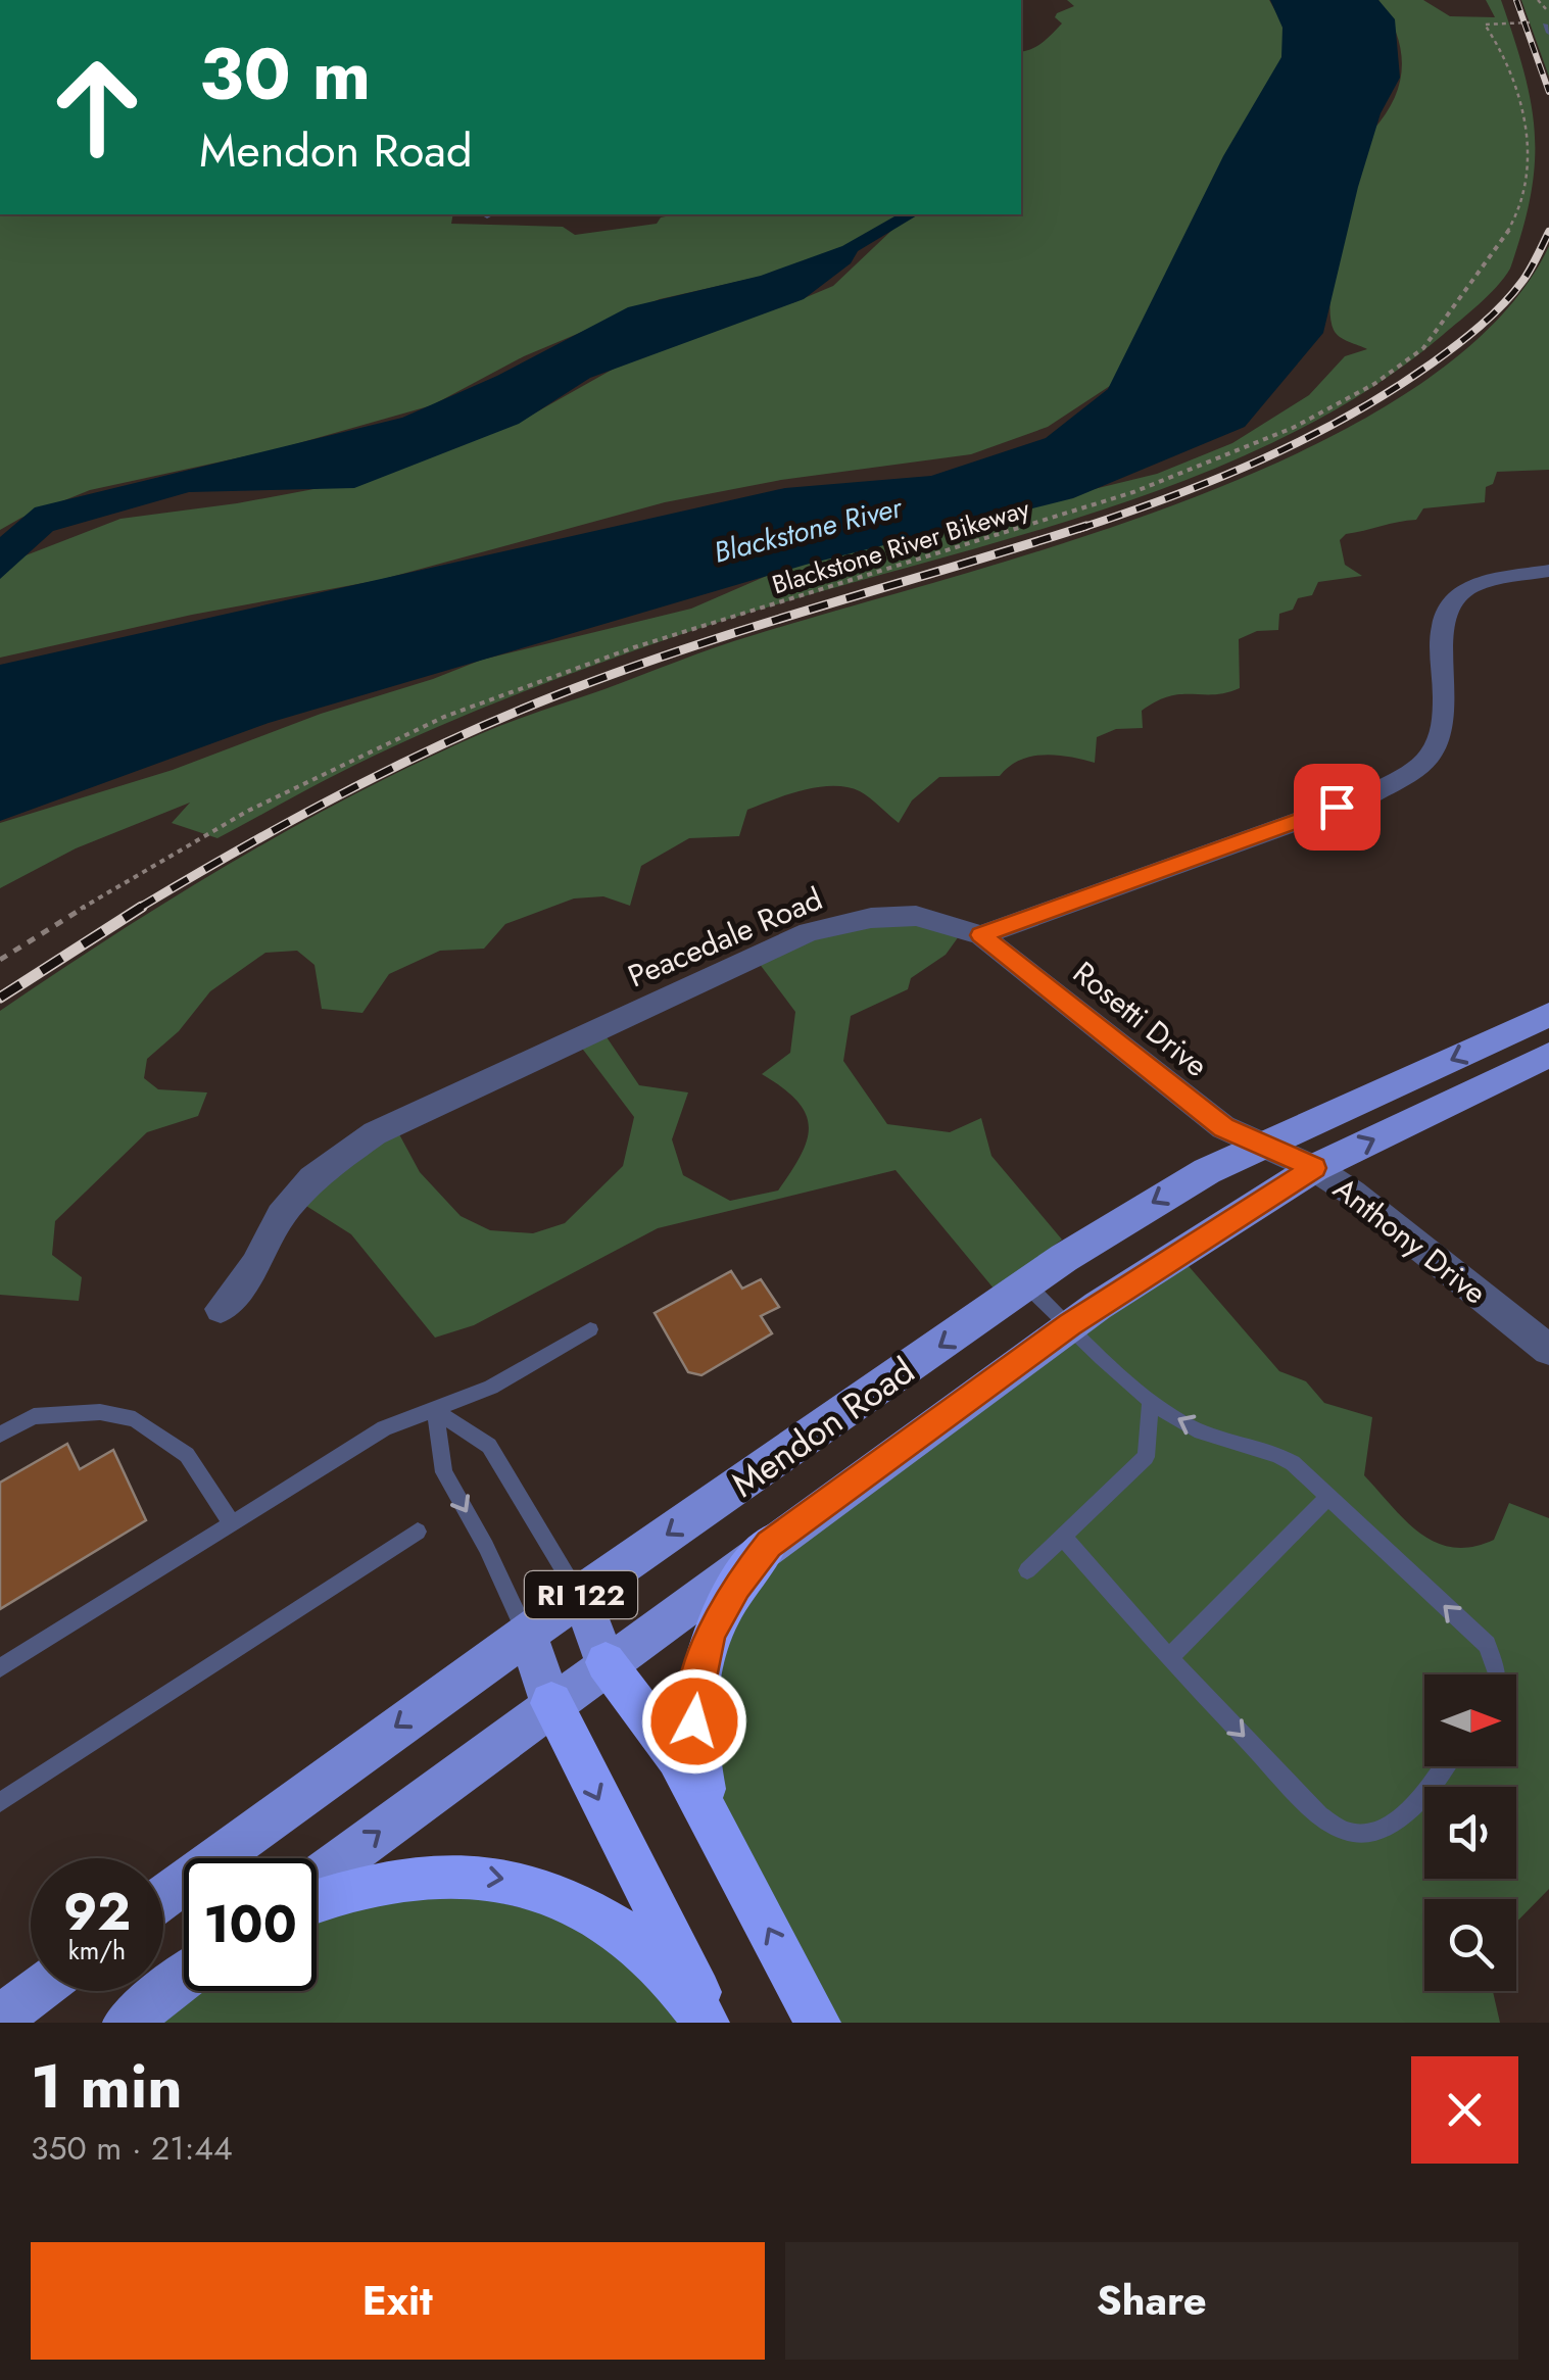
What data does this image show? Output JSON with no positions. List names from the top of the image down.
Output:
{
  "streets": {
    "main road": ["Mendon Road", "RI 122"],
    "street": ["Peacedale Road", "Rosetti Drive", "Anthony Drive"],
    "path": ["Blackstone River Bikeway"]
  },
  "crossings": [
    ["Peacedale Road", "Rosetti Drive"],
    ["Rosetti Drive", "Anthony Drive"],
    ["Rosetti Drive", "Mendon Road"],
    ["Anthony Drive", "Mendon Road"]
  ],
  "water": ["Blackstone River"],
  "north": "right",
  "page": {
    "turn": ["30 m", "Mendon Road"],
    "speed": "92 km/h",
    "limit": "100",
    "heading": ["1 min", "350 m · 21:44"],
    "buttons": ["Exit", "Share"]
  }
}
